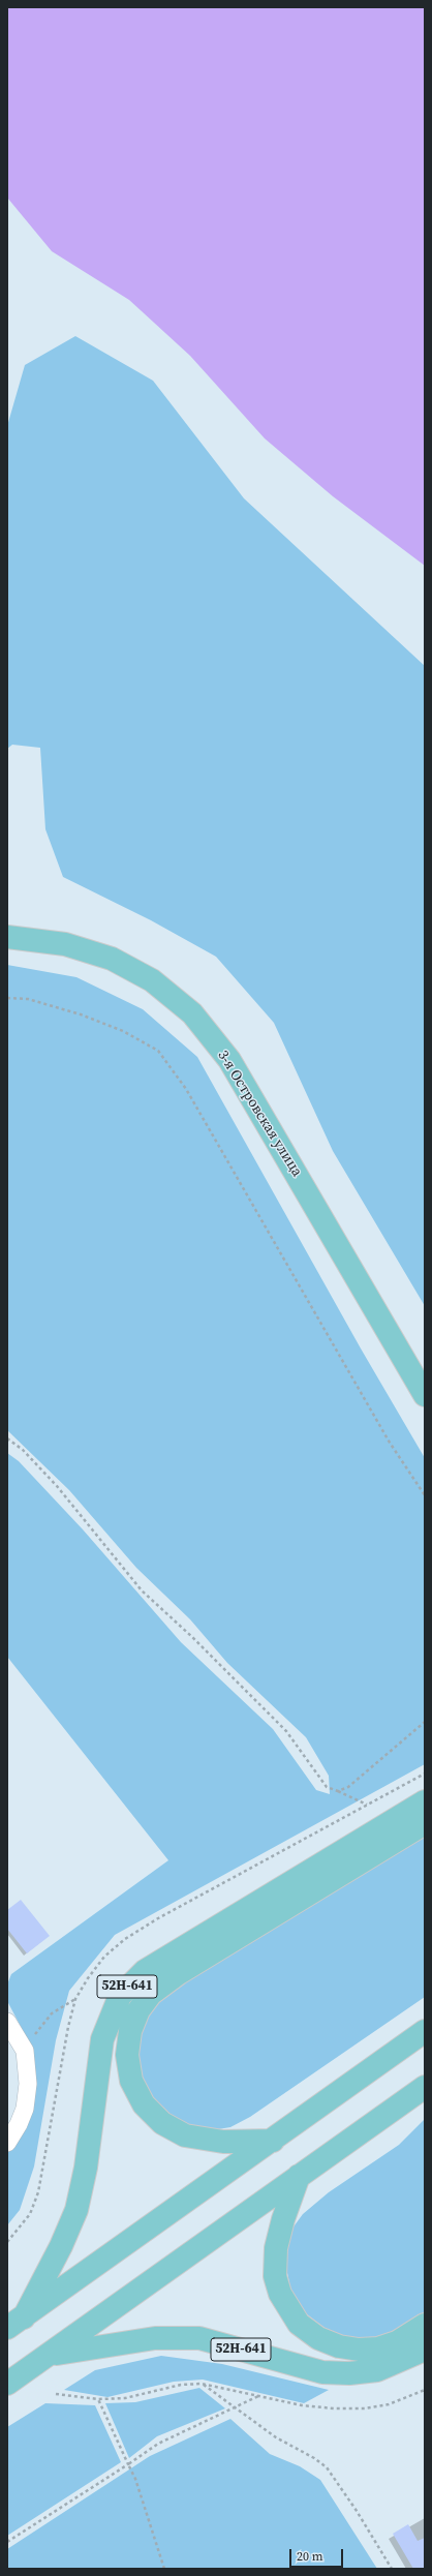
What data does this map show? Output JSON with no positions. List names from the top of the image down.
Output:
{
  "streets": {
    "main road": ["3-я Островская улица", "52Н-641"]
  },
  "scale_bar": "20 m"
}
